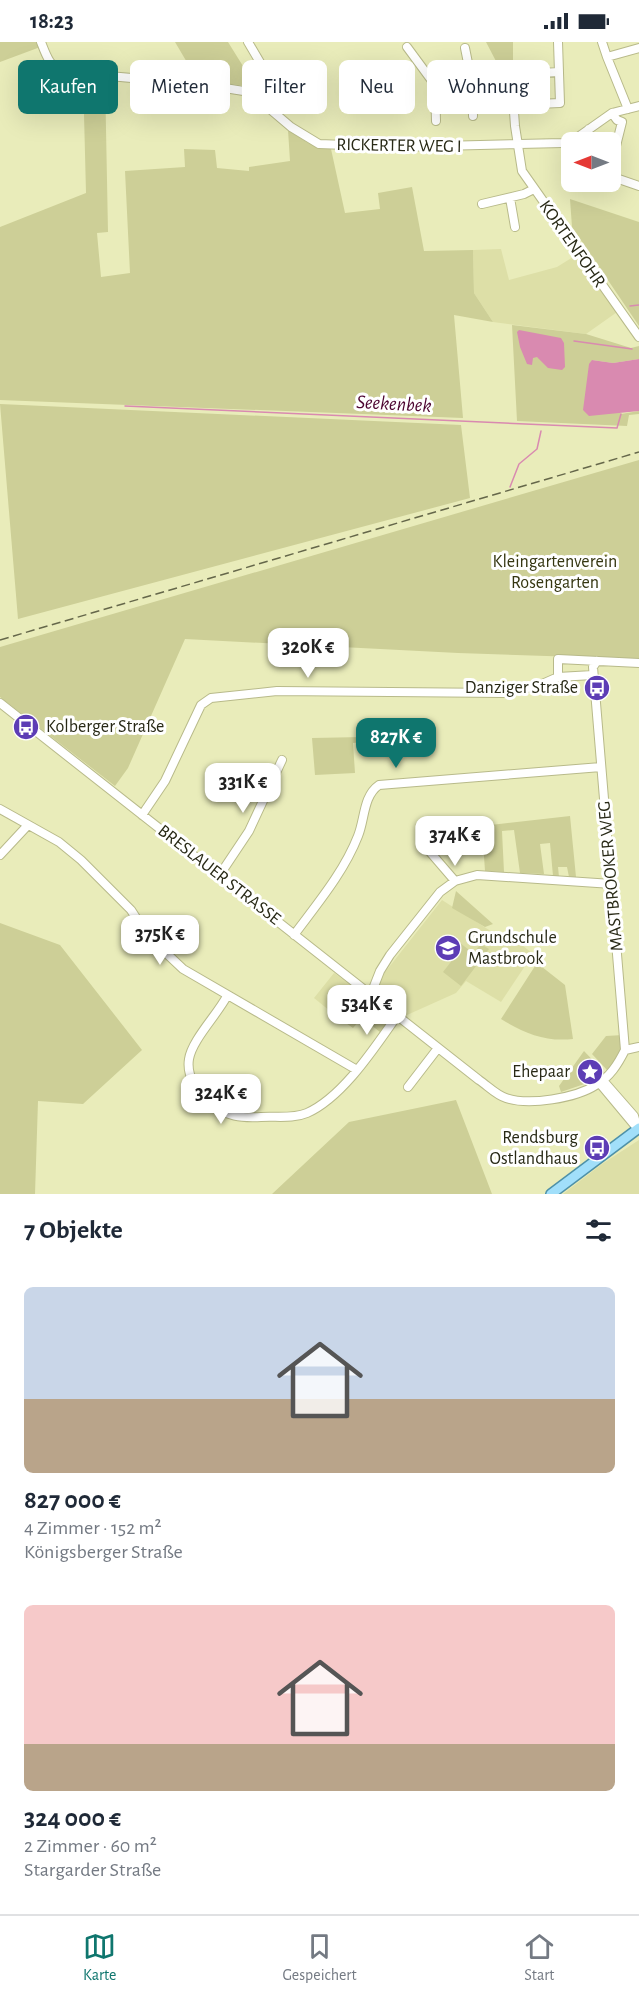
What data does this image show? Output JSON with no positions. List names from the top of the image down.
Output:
{
  "streets": {
    "street": [
      "RICKERTER WEG I",
      "KORTENFOHR",
      "BRESLAUER STRASSE",
      "MASTBROOKER WEG"
    ]
  },
  "crossings": [
    ["RICKERTER WEG I", "KORTENFOHR"]
  ],
  "water": ["Seekenbek"],
  "parks": ["Kleingartenverein Rosengarten"],
  "places": {
    "bus stop": ["Danziger Straße", "Kolberger Straße", "Rendsburg Ostlandhaus"],
    "school or university": ["Grundschule Mastbrook"],
    "place": ["Ehepaar"]
  },
  "north": "left",
  "page": {
    "status": "18:23",
    "chip": [
      "Kaufen",
      "Mieten",
      "Filter",
      "Neu",
      "Wohnung"
    ],
    "price": [
      "320K €",
      "827K €",
      "331K €",
      "374K €",
      "375K €",
      "534K €",
      "324K €"
    ],
    "heading": "7 Objekte",
    "list": [
      {
        "name": "827 000 €",
        "note": "4 Zimmer · 152 m² · Königsberger Straße"
      },
      {
        "name": "324 000 €",
        "note": "2 Zimmer · 60 m² · Stargarder Straße"
      }
    ],
    "tabs": ["Karte", "Gespeichert", "Start"]
  }
}
